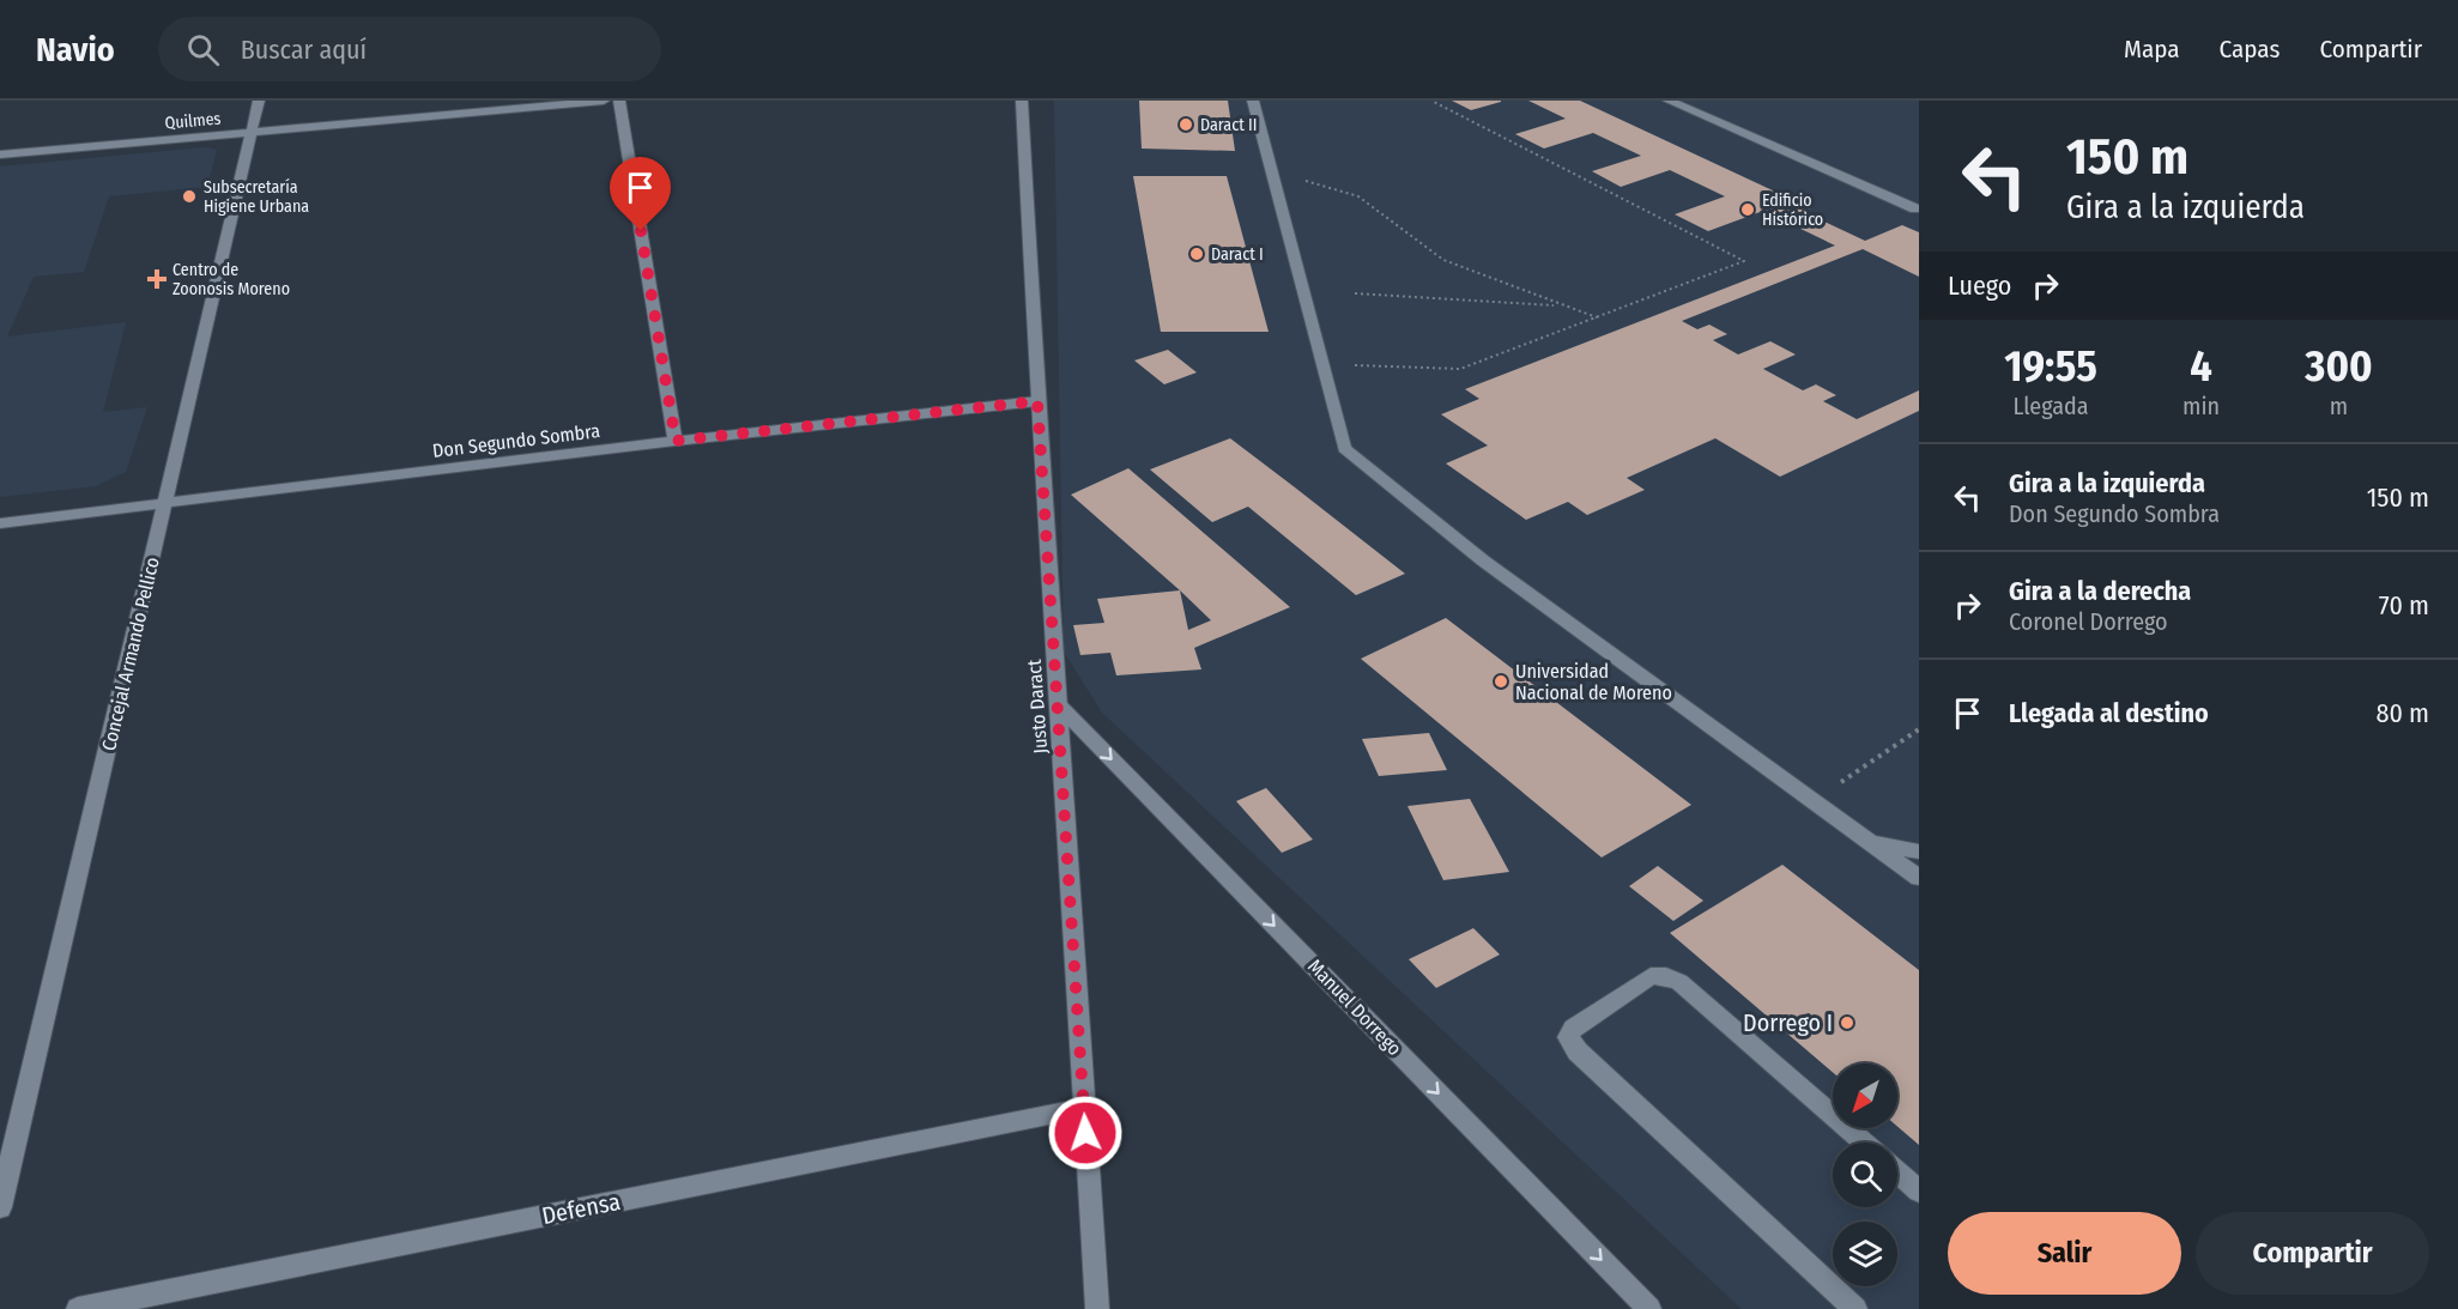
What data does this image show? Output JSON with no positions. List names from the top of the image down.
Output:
{
  "streets": {
    "street": [
      "Quilmes",
      "Don Segundo Sombra",
      "Concejal Armando Pellico",
      "Justo Daract",
      "Manuel Dorrego",
      "Defensa"
    ]
  },
  "crossings": [
    ["Quilmes", "Concejal Armando Pellico"],
    ["Don Segundo Sombra", "Concejal Armando Pellico"],
    ["Don Segundo Sombra", "Justo Daract"],
    ["Justo Daract", "Manuel Dorrego"],
    ["Justo Daract", "Defensa"]
  ],
  "one_way": ["Manuel Dorrego"],
  "places": {
    "other": [
      "Daract II",
      "Subsecretaría Higiene Urbana",
      "Edificio Histórico",
      "Daract I",
      "Universidad Nacional de Moreno",
      "Dorrego I"
    ],
    "health": ["Centro de Zoonosis Moreno"]
  },
  "north": "bottom left",
  "page": {
    "header": "Navio",
    "search": "Buscar aquí",
    "nav": ["Mapa", "Capas", "Compartir"],
    "turn": ["150 m", "Gira a la izquierda"],
    "then": "Luego",
    "eta": [
      "19:55",
      "Llegada",
      "4",
      "min",
      "300",
      "m"
    ],
    "list": [
      {
        "name": "Gira a la izquierda",
        "note": "Don Segundo Sombra",
        "value": "150 m"
      },
      {
        "name": "Gira a la derecha",
        "note": "Coronel Dorrego",
        "value": "70 m"
      },
      {
        "name": "Llegada al destino",
        "value": "80 m"
      }
    ],
    "buttons": ["Salir", "Compartir"]
  }
}
